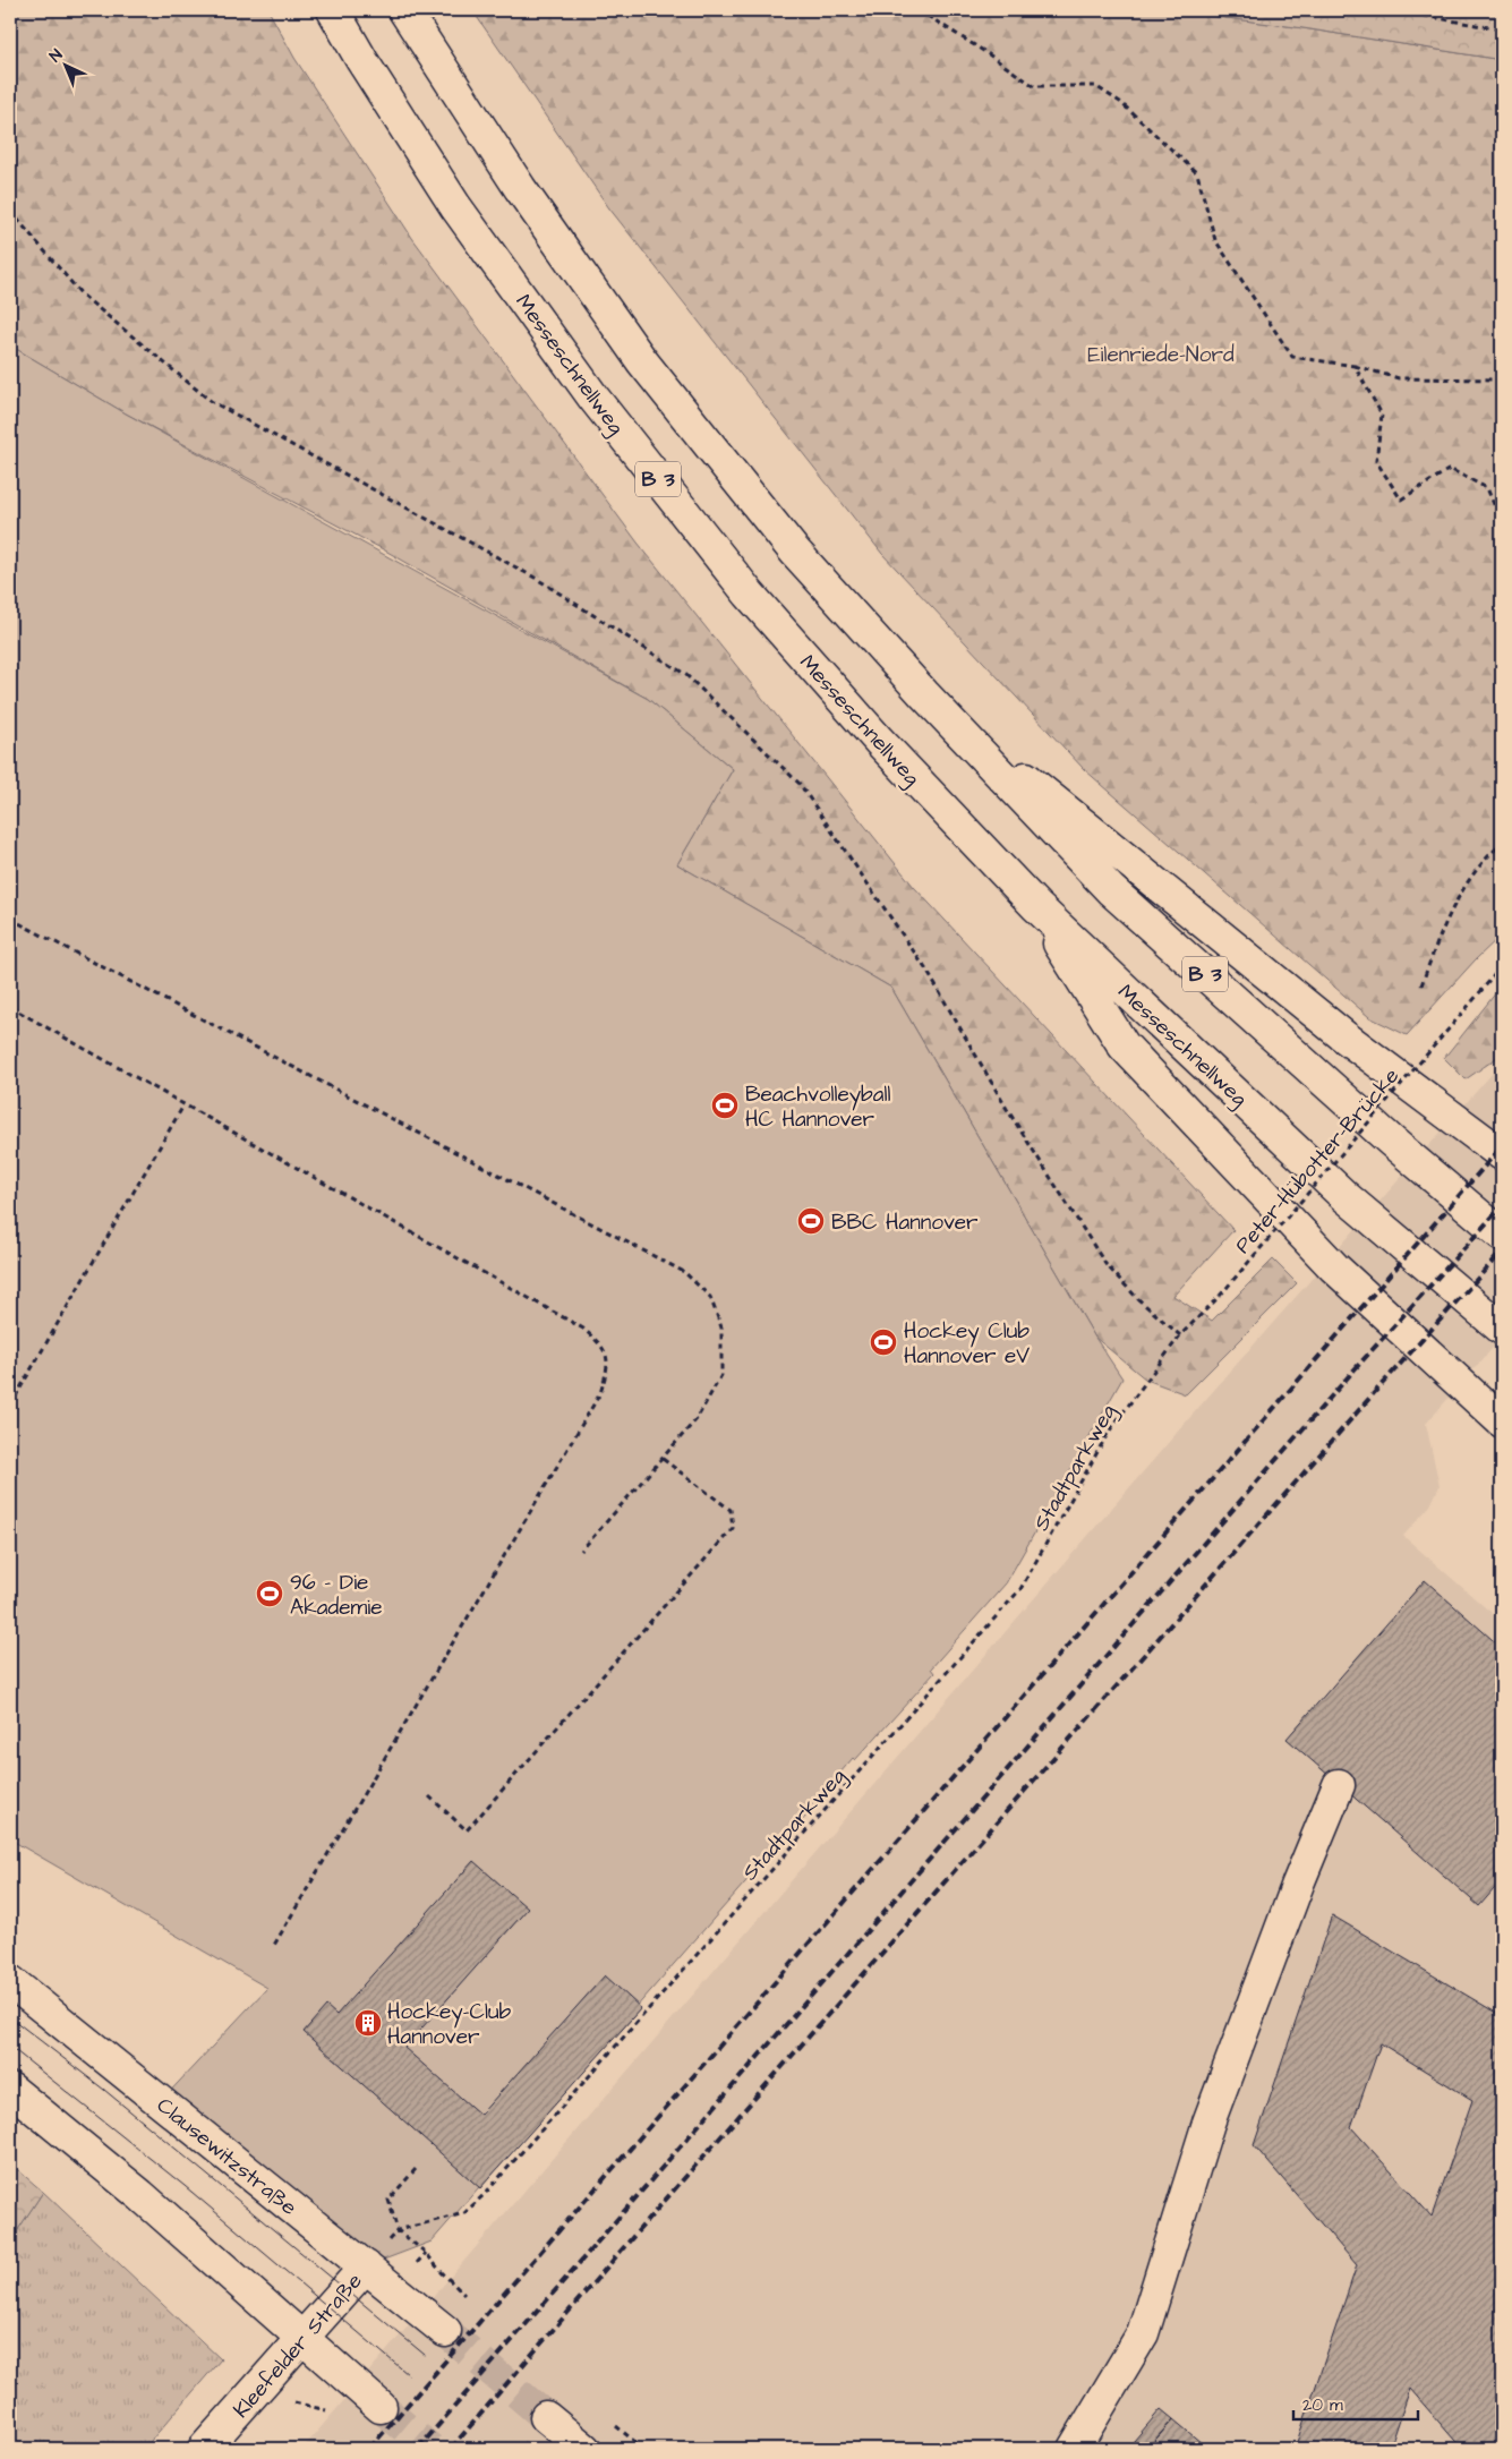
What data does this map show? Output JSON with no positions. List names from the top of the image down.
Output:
{
  "streets": {
    "main road": [
      "Messeschnellweg",
      "B 3",
      "Clausewitzstraße",
      "Kleefelder Straße"
    ],
    "path": ["Peter-Hübotter-Brücke", "Stadtparkweg"]
  },
  "crossings": [
    ["Peter-Hübotter-Brücke", "Stadtparkweg"],
    ["Clausewitzstraße", "Kleefelder Straße"]
  ],
  "parks": ["Eilenriede-Nord"],
  "places": {
    "sports": [
      "Beachvolleyball HC Hannover",
      "BBC Hannover",
      "Hockey Club Hannover eV",
      "96 - Die Akademie"
    ],
    "building": ["Hockey-Club Hannover"]
  },
  "scale_bar": "20 m",
  "north": "top left"
}
